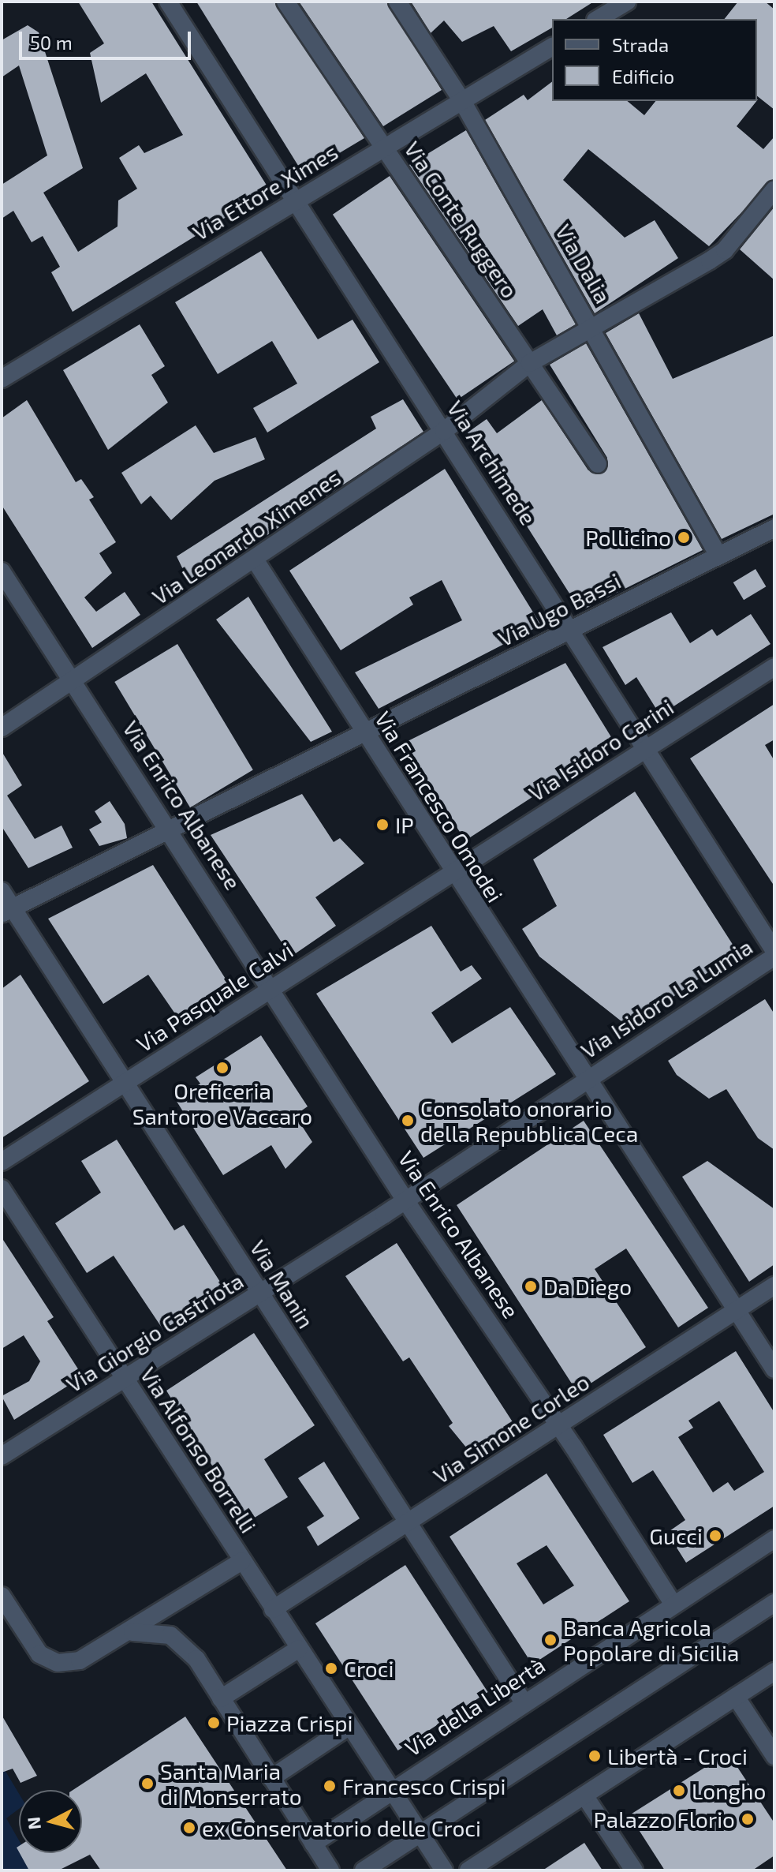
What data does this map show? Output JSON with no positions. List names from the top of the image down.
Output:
{
  "streets": {
    "street": [
      "Via Ettore Ximes",
      "Via Conte Ruggero",
      "Via Dalia",
      "Via Archimede",
      "Via Leonardo Ximenes",
      "Via Ugo Bassi",
      "Via Isidoro Carini",
      "Via Enrico Albanese",
      "Via Francesco Omodei",
      "Via Pasquale Calvi",
      "Via Isidoro La Lumia",
      "Via Manin",
      "Via Giorgio Castriota",
      "Via Simone Corleo",
      "Via Alfonso Borrelli",
      "Via della Libertà"
    ]
  },
  "crossings": [
    ["Via Ettore Ximes", "Via Conte Ruggero"],
    ["Via Ettore Ximes", "Via Dalia"],
    ["Via Ettore Ximes", "Via Archimede"],
    ["Via Conte Ruggero", "Via Leonardo Ximenes"],
    ["Via Dalia", "Via Leonardo Ximenes"],
    ["Via Dalia", "Via Ugo Bassi"],
    ["Via Archimede", "Via Leonardo Ximenes"],
    ["Via Archimede", "Via Ugo Bassi"],
    ["Via Archimede", "Via Isidoro Carini"],
    ["Via Leonardo Ximenes", "Via Enrico Albanese"],
    ["Via Leonardo Ximenes", "Via Francesco Omodei"],
    ["Via Ugo Bassi", "Via Enrico Albanese"],
    ["Via Ugo Bassi", "Via Francesco Omodei"],
    ["Via Ugo Bassi", "Via Manin"],
    ["Via Isidoro Carini", "Via Francesco Omodei"],
    ["Via Isidoro Carini", "Via Pasquale Calvi"],
    ["Via Enrico Albanese", "Via Pasquale Calvi"],
    ["Via Enrico Albanese", "Via Giorgio Castriota"],
    ["Via Enrico Albanese", "Via Simone Corleo"],
    ["Via Enrico Albanese", "Via della Libertà"],
    ["Via Francesco Omodei", "Via Pasquale Calvi"],
    ["Via Francesco Omodei", "Via Isidoro La Lumia"],
    ["Via Francesco Omodei", "Via Giorgio Castriota"],
    ["Via Francesco Omodei", "Via Simone Corleo"],
    ["Via Pasquale Calvi", "Via Manin"],
    ["Via Isidoro La Lumia", "Via Giorgio Castriota"],
    ["Via Manin", "Via Giorgio Castriota"],
    ["Via Manin", "Via Simone Corleo"],
    ["Via Manin", "Via della Libertà"],
    ["Via Giorgio Castriota", "Via Alfonso Borrelli"],
    ["Via Simone Corleo", "Via Alfonso Borrelli"],
    ["Via Alfonso Borrelli", "Via della Libertà"]
  ],
  "places": [
    "Pollicino",
    "IP",
    "Oreficeria Santoro e Vaccaro",
    "Consolato onorario della Repubblica Ceca",
    "Da Diego",
    "Gucci",
    "Banca Agricola Popolare di Sicilia",
    "Croci",
    "Piazza Crispi",
    "Libertà - Croci",
    "Santa Maria di Monserrato",
    "Francesco Crispi",
    "Longho",
    "Palazzo Florio",
    "ex Conservatorio delle Croci"
  ],
  "legend": ["Strada", "Edificio"],
  "scale_bar": "50 m",
  "north": "left"
}
